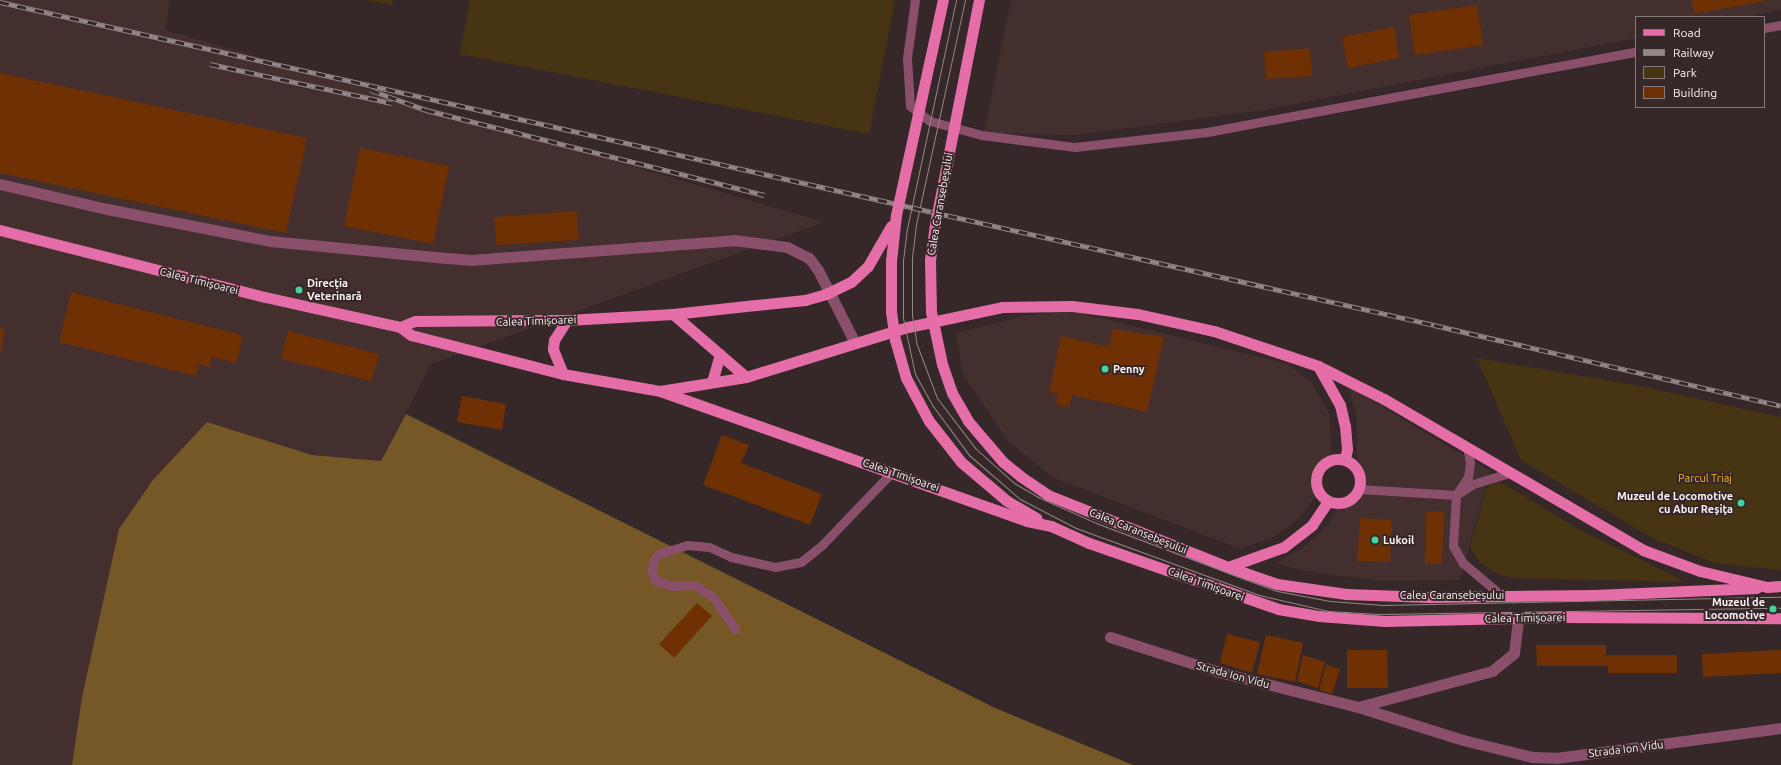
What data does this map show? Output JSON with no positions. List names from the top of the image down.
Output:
{
  "streets": {
    "main road": ["Calea Caransebeșului", "Calea Timișoarei"],
    "street": ["Strada Ion Vidu"]
  },
  "crossings": [
    ["Calea Caransebeșului", "Calea Timișoarei"],
    ["Calea Timișoarei", "Strada Ion Vidu"]
  ],
  "parks": ["Parcul Triaj"],
  "places": [
    "Direcția Veterinară",
    "Penny",
    "Muzeul de Locomotive cu Abur Reșița",
    "Lukoil",
    "Muzeul de Locomotive"
  ],
  "legend": [
    "Road",
    "Railway",
    "Park",
    "Building"
  ]
}
